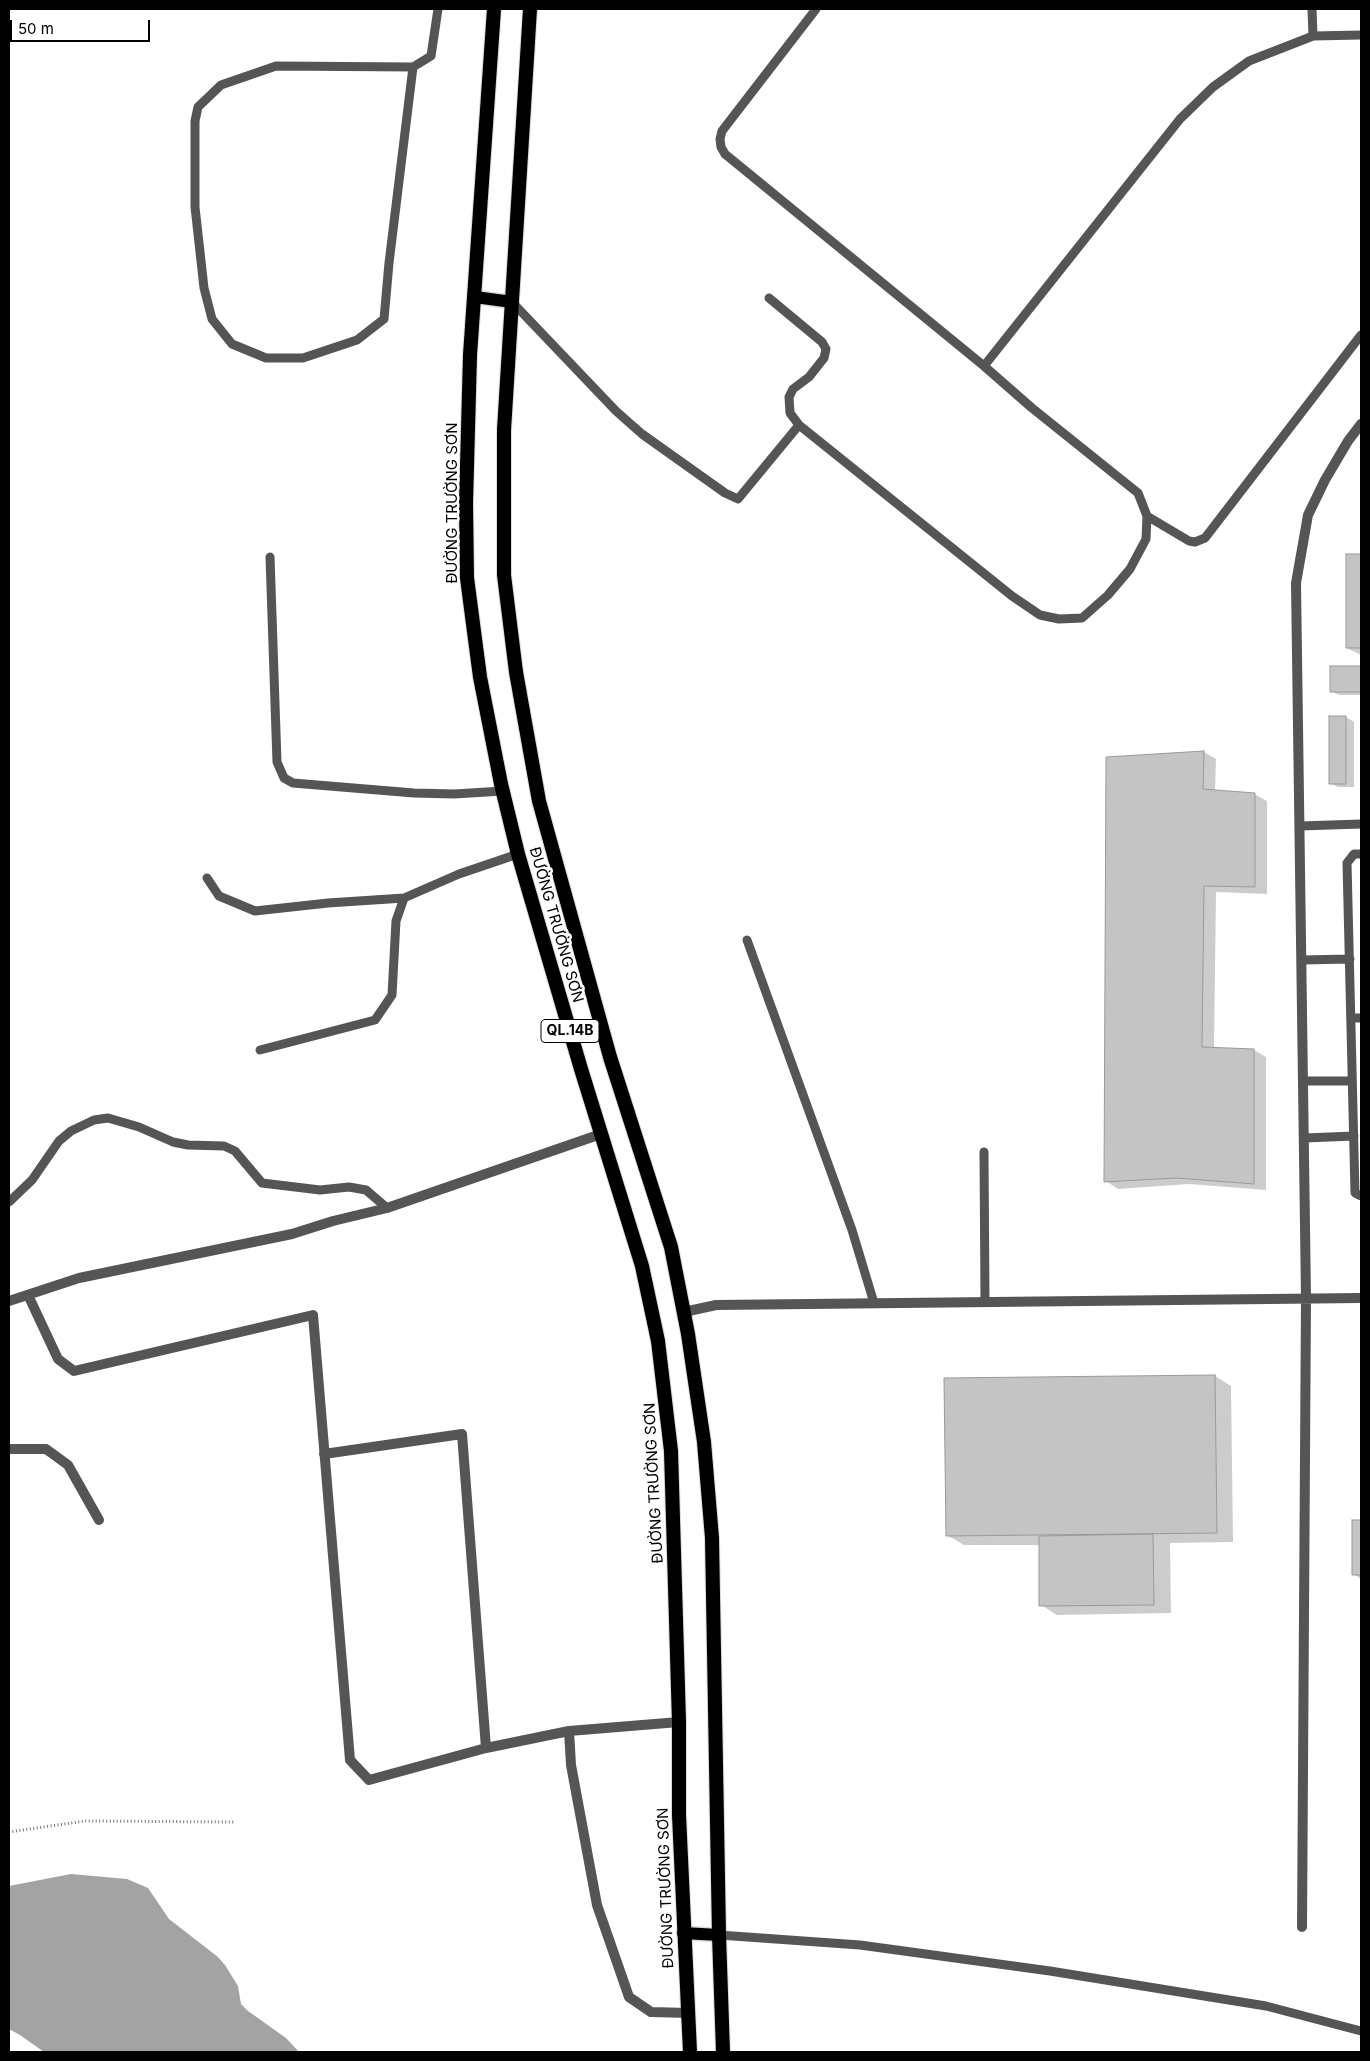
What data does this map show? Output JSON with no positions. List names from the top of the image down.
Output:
{
  "streets": {
    "highway": ["ĐƯỜNG TRƯỜNG SƠN", "QL.14B"]
  },
  "scale_bar": "50 m"
}
